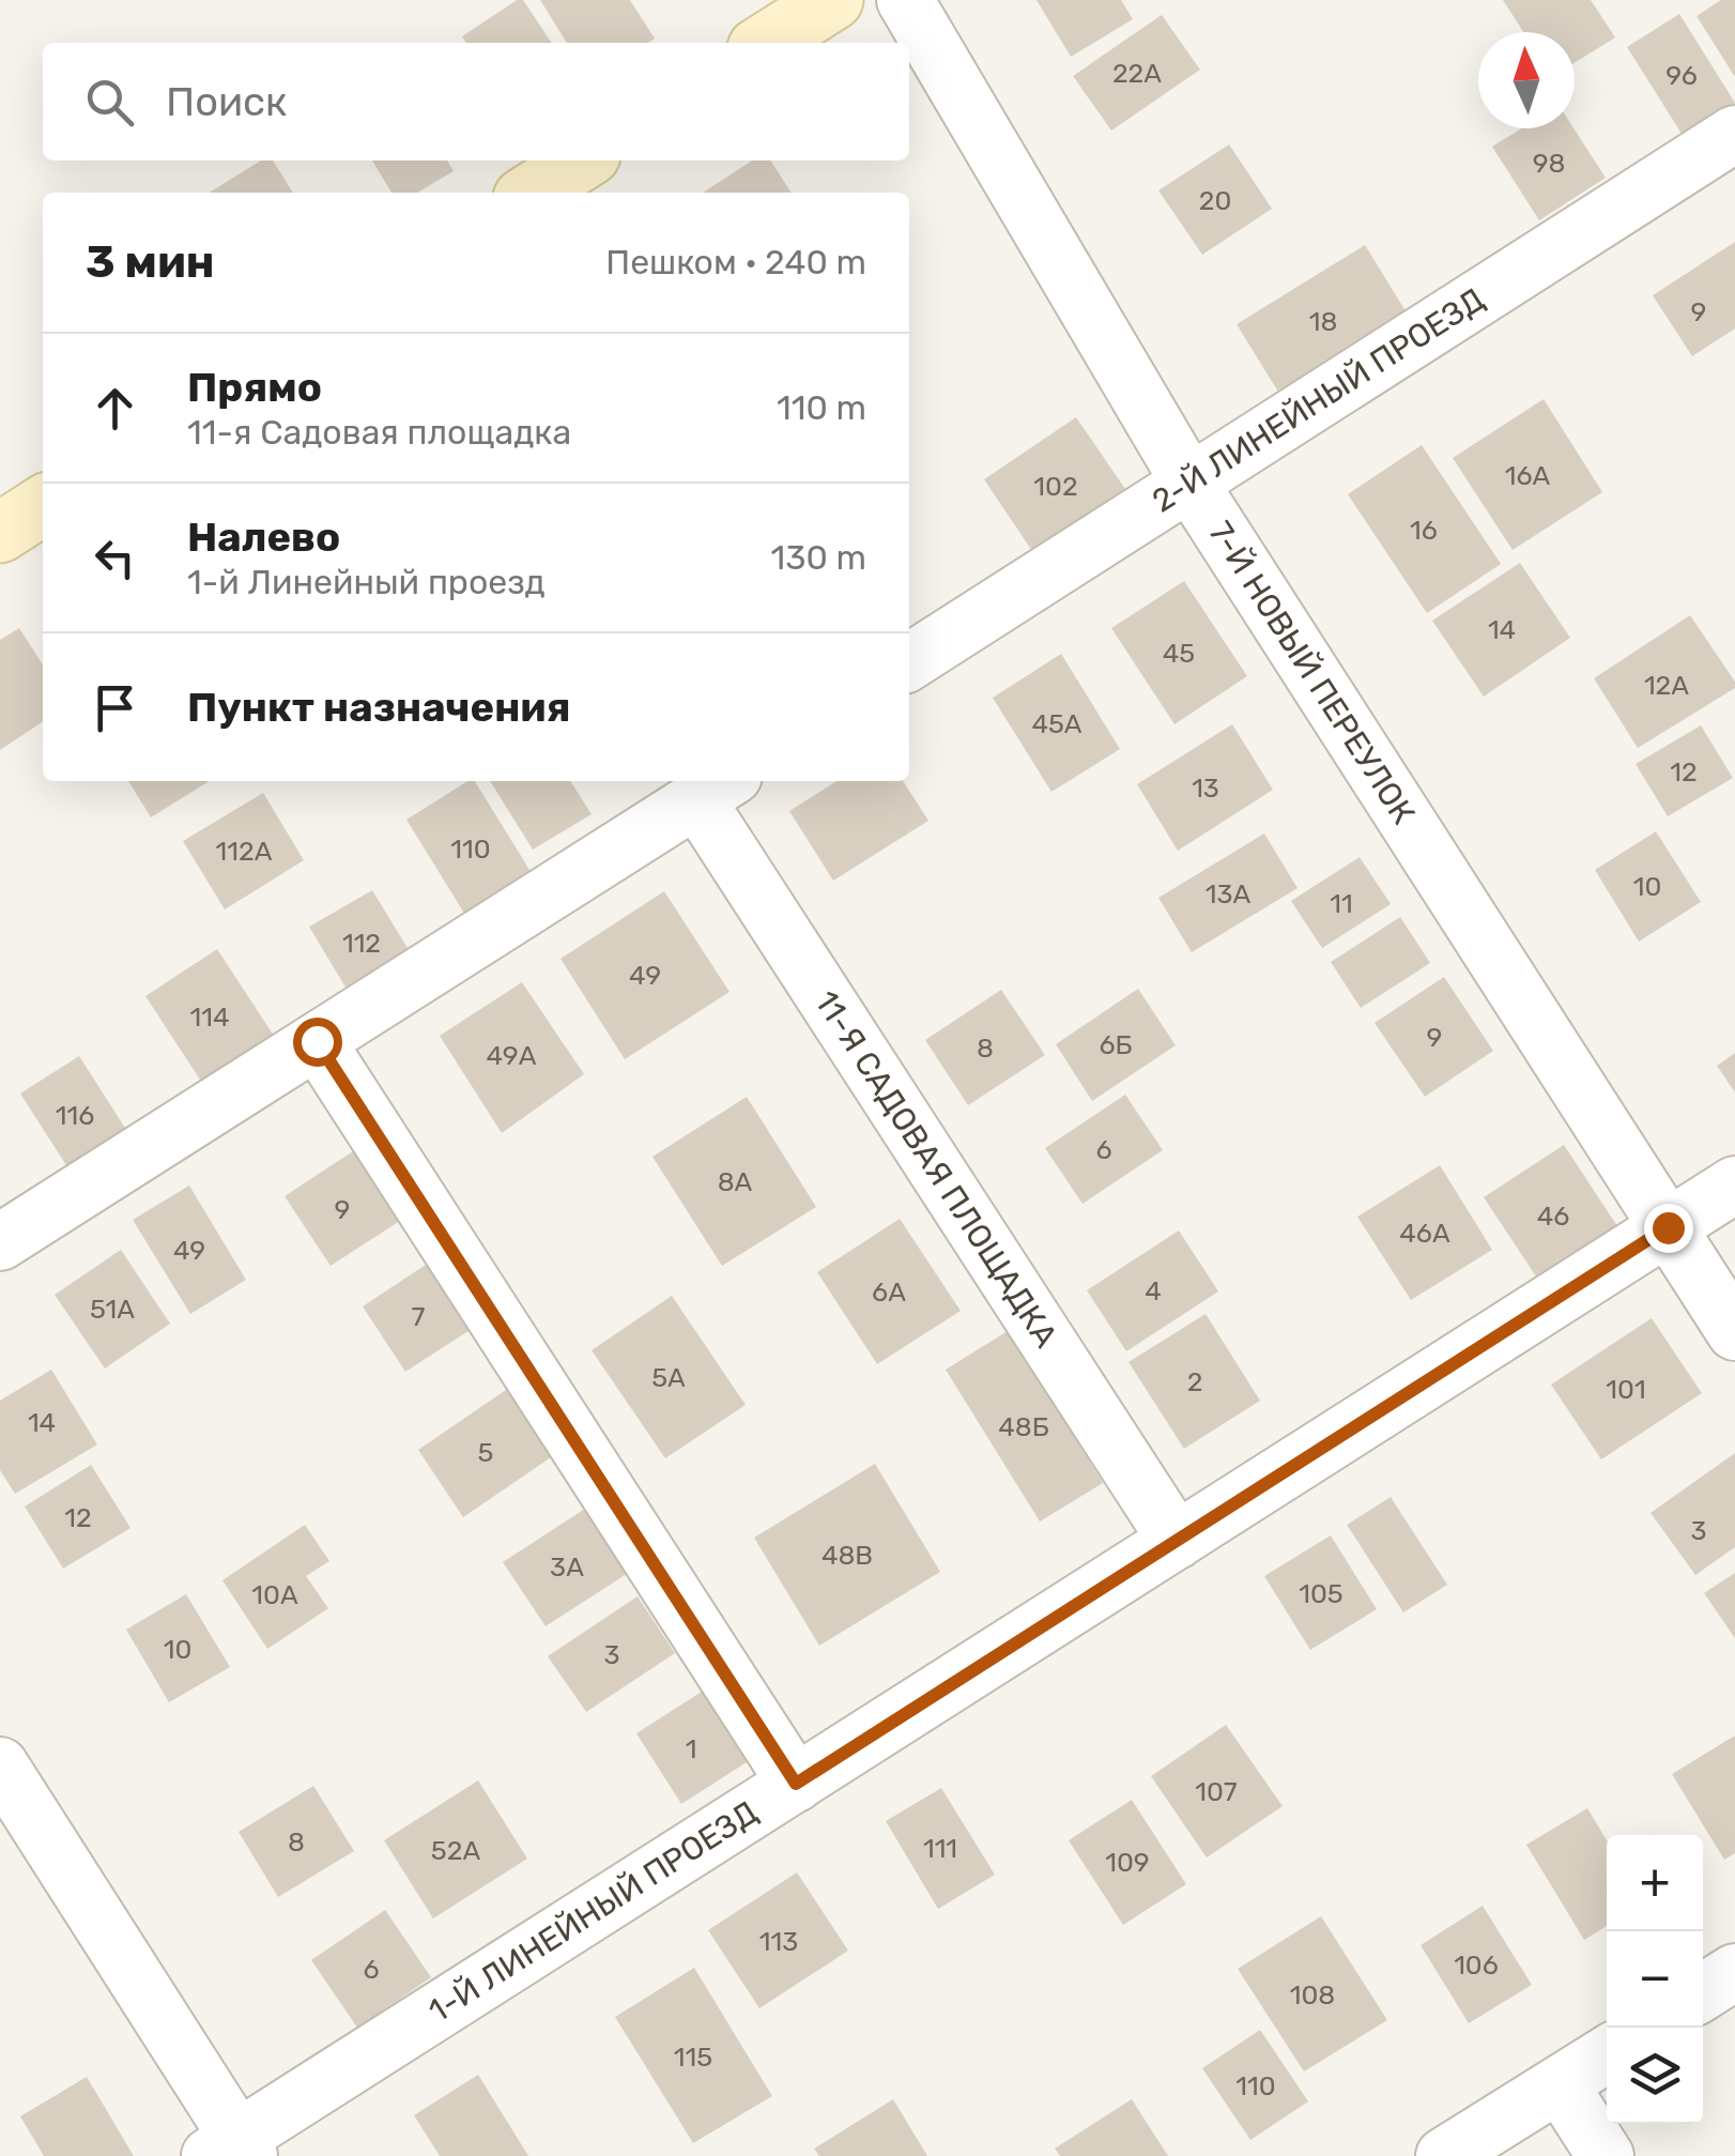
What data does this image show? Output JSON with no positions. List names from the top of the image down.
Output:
{
  "streets": {
    "street": [
      "2-Й ЛИНЕЙНЫЙ ПРОЕЗД",
      "7-Й НОВЫЙ ПЕРЕУЛОК",
      "11-Я САДОВАЯ ПЛОЩАДКА",
      "1-Й ЛИНЕЙНЫЙ ПРОЕЗД"
    ]
  },
  "crossings": [
    ["2-Й ЛИНЕЙНЫЙ ПРОЕЗД", "7-Й НОВЫЙ ПЕРЕУЛОК"],
    ["7-Й НОВЫЙ ПЕРЕУЛОК", "1-Й ЛИНЕЙНЫЙ ПРОЕЗД"],
    ["11-Я САДОВАЯ ПЛОЩАДКА", "1-Й ЛИНЕЙНЫЙ ПРОЕЗД"]
  ],
  "house_numbers": [
    "22А",
    "96",
    "98",
    "20",
    "9",
    "18",
    "16А",
    "102",
    "16",
    "14",
    "45",
    "12А",
    "45А",
    "12",
    "13",
    "110",
    "112А",
    "10",
    "13А",
    "11",
    "112",
    "49",
    "114",
    "9",
    "6Б",
    "8",
    "49А",
    "116",
    "6",
    "8А",
    "9",
    "46",
    "46А",
    "49",
    "4",
    "6А",
    "51А",
    "7",
    "5А",
    "2",
    "101",
    "14",
    "48Б",
    "5",
    "12",
    "3",
    "48В",
    "3А",
    "105",
    "10А",
    "10",
    "3",
    "1",
    "107",
    "8",
    "111",
    "52А",
    "109",
    "113",
    "106",
    "6",
    "108",
    "115",
    "110"
  ],
  "north": "top",
  "page": {
    "search": "Поиск",
    "heading": ["3 мин", "Пешком · 240 m"],
    "list": [
      ["Прямо", "11-я Садовая площадка", "110 m"],
      ["Налево", "1-й Линейный проезд", "130 m"],
      "Пункт назначения"
    ],
    "map_buttons": ["+", "−"]
  }
}
